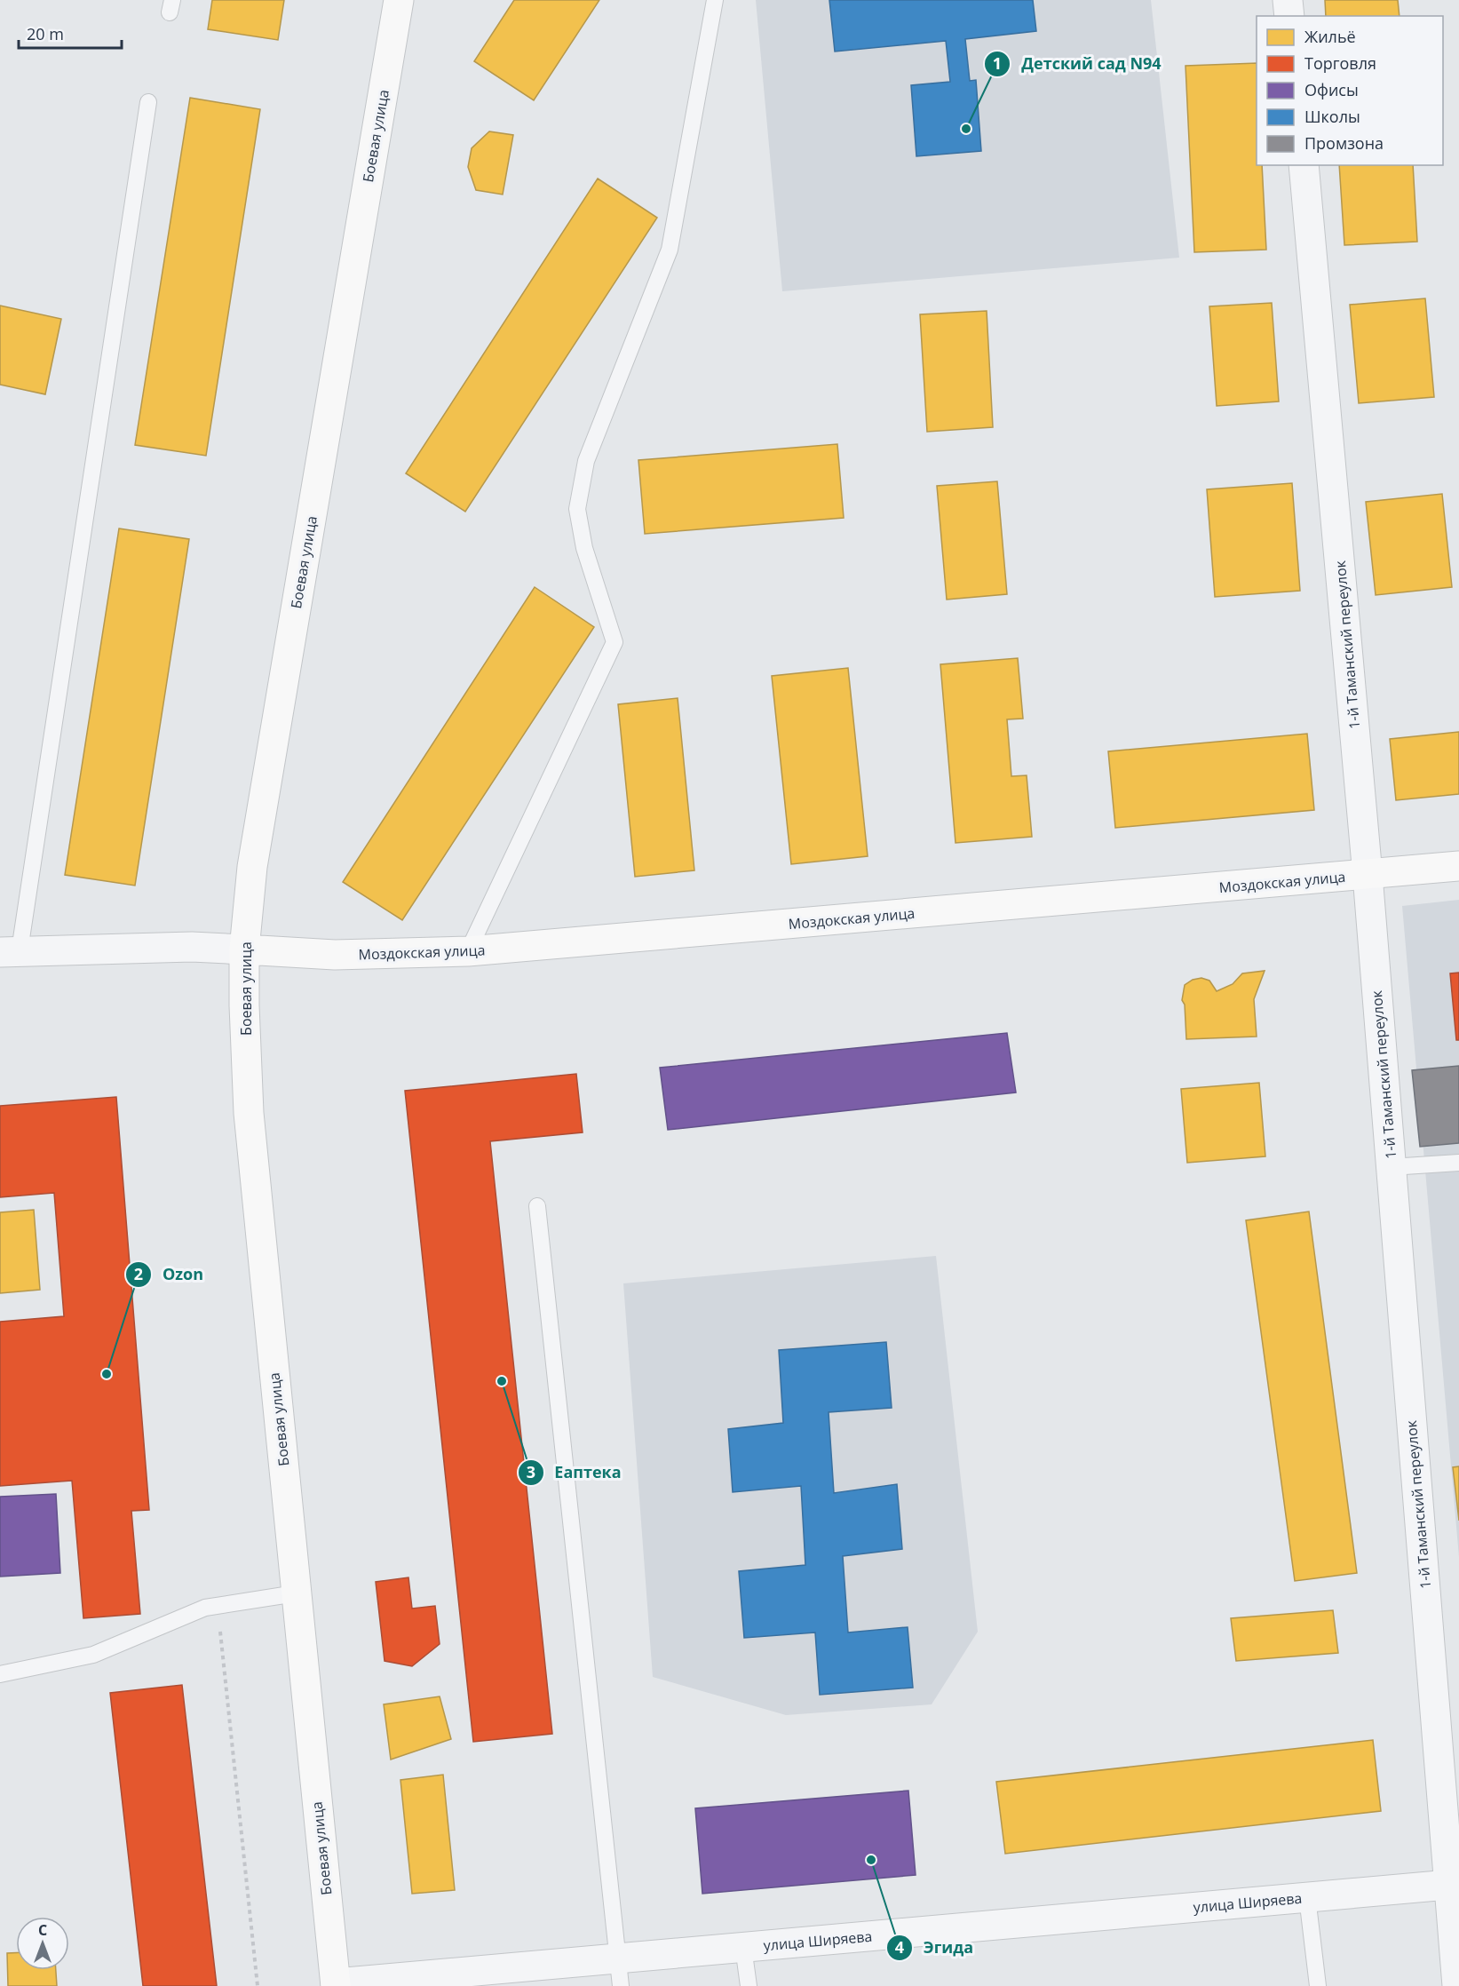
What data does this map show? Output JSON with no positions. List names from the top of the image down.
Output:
{
  "streets": {
    "main road": ["Боевая улица", "Моздокская улица"],
    "street": ["1-й Таманский переулок", "улица Ширяева"]
  },
  "crossings": [
    ["Боевая улица", "Моздокская улица"],
    ["Боевая улица", "улица Ширяева"],
    ["1-й Таманский переулок", "Моздокская улица"],
    ["1-й Таманский переулок", "улица Ширяева"]
  ],
  "places": [
    "Детский сад N94",
    "Ozon",
    "Еаптека",
    "Эгида"
  ],
  "legend": [
    "Жильё",
    "Торговля",
    "Офисы",
    "Школы",
    "Промзона"
  ],
  "scale_bar": "20 m",
  "north": "top"
}
